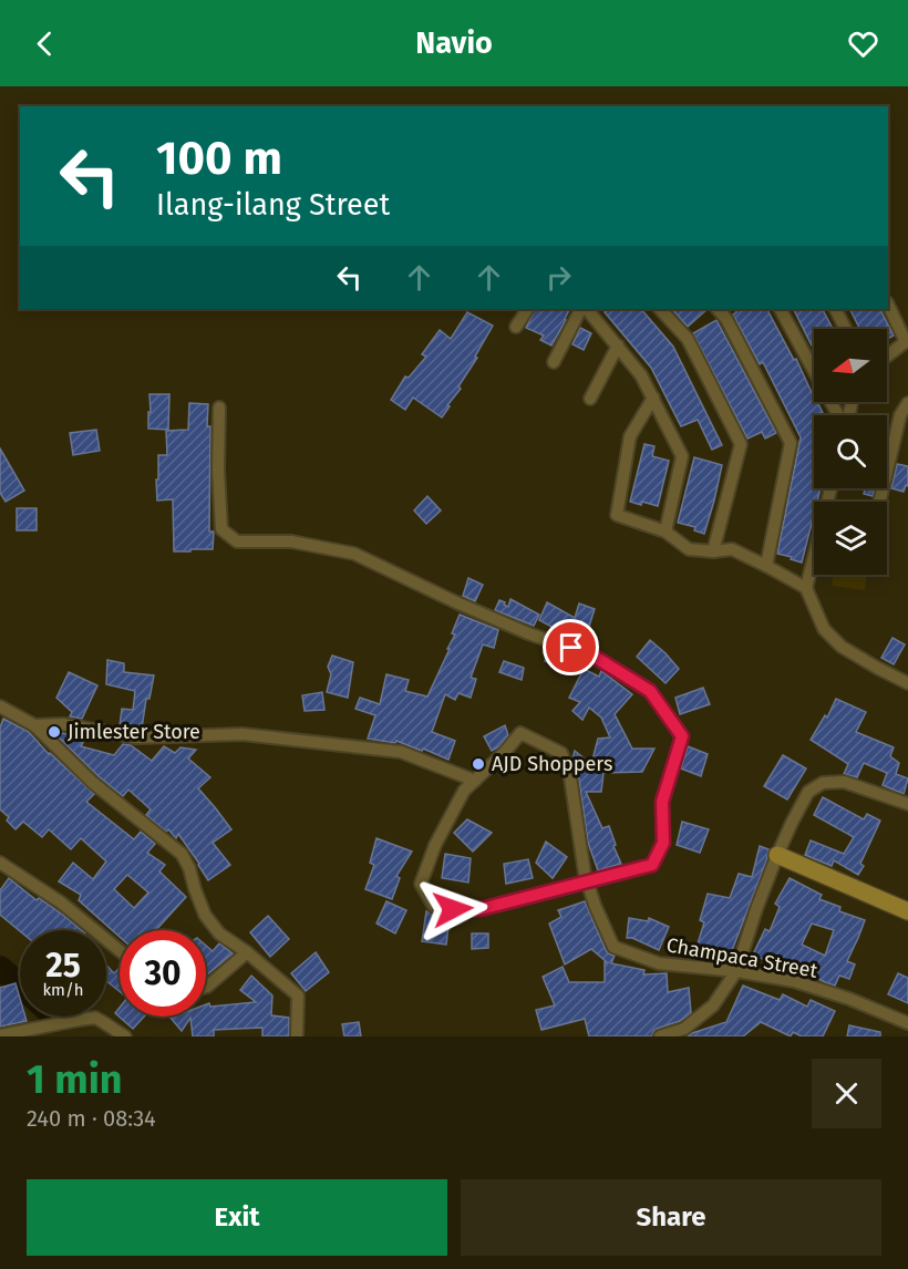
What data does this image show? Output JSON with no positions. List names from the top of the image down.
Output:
{
  "streets": {
    "street": ["Champaca Street"]
  },
  "places": ["Jimlester Store", "AJD Shoppers"],
  "north": "left",
  "page": {
    "header": "Navio",
    "turn": ["100 m", "Ilang-ilang Street"],
    "speed": "25 km/h",
    "limit": "30",
    "heading": ["1 min", "240 m · 08:34"],
    "buttons": ["Exit", "Share"]
  }
}
